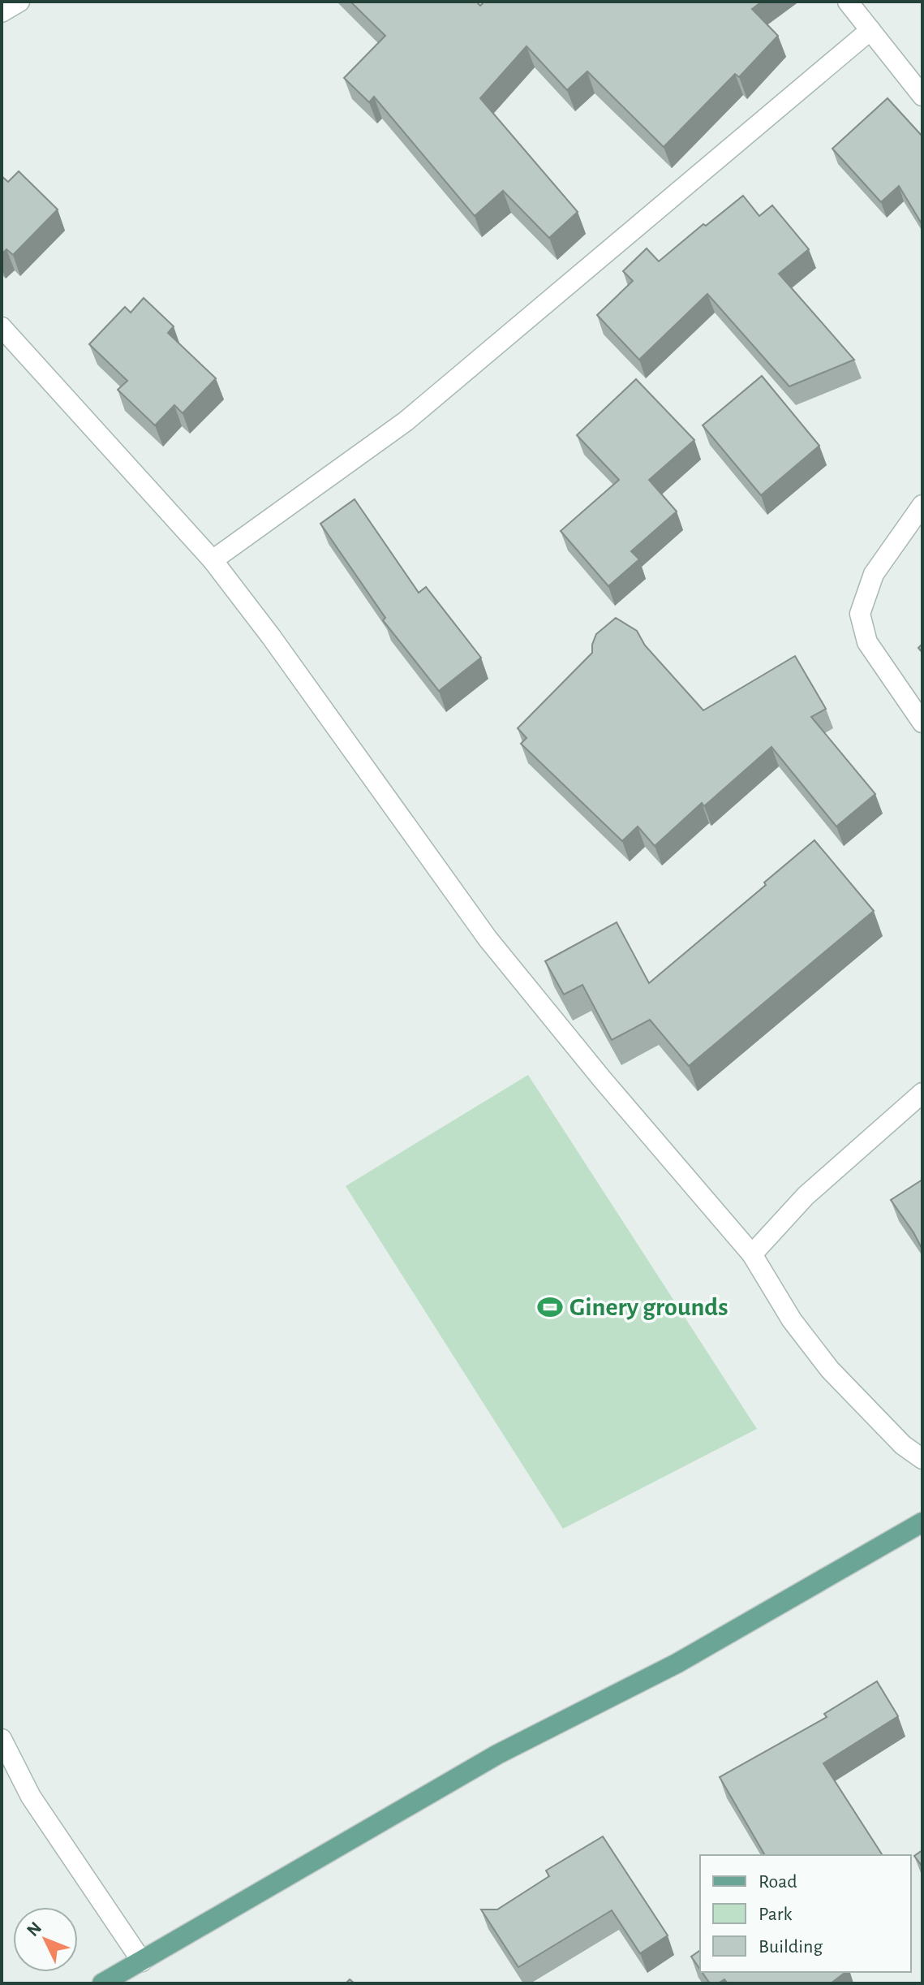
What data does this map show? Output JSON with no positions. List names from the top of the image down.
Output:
{
  "places": {
    "sports": ["Ginery grounds"]
  },
  "legend": ["Road", "Park", "Building"],
  "north": "top left"
}
